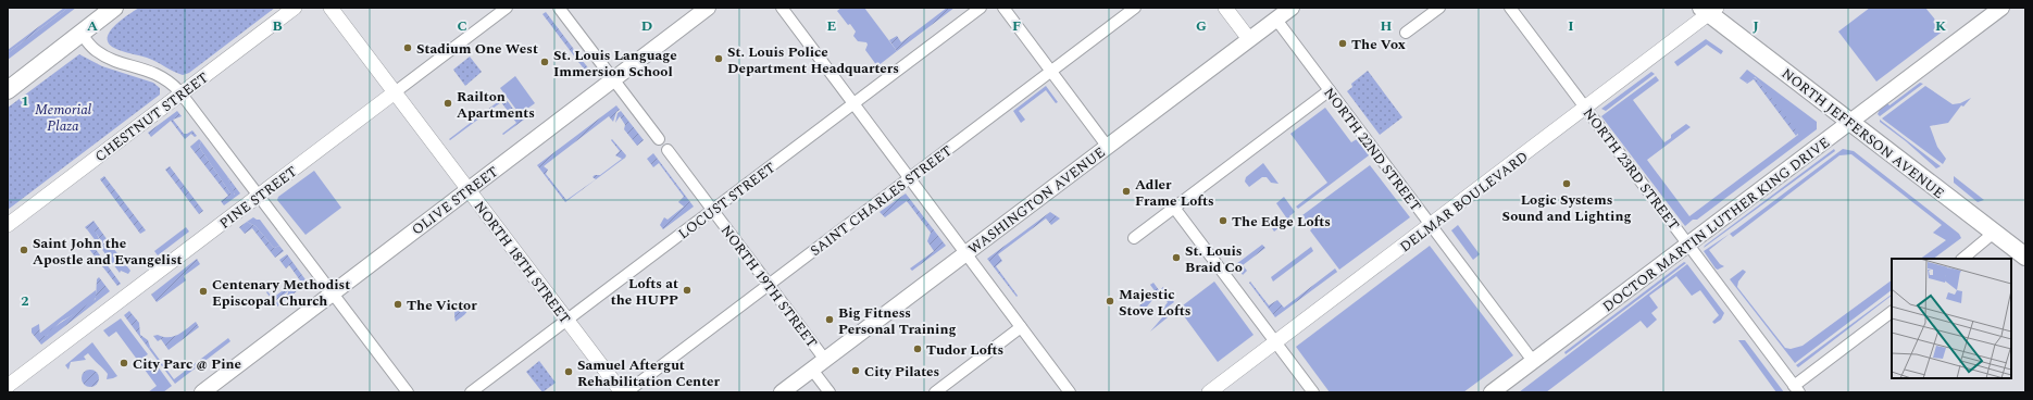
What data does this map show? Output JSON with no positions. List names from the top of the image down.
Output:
{
  "streets": {
    "main road": [
      "NORTH JEFFERSON AVENUE",
      "OLIVE STREET",
      "WASHINGTON AVENUE",
      "DOCTOR MARTIN LUTHER KING DRIVE"
    ],
    "street": [
      "CHESTNUT STREET",
      "NORTH 22ND STREET",
      "NORTH 23RD STREET",
      "PINE STREET",
      "LOCUST STREET",
      "SAINT CHARLES STREET",
      "DELMAR BOULEVARD",
      "NORTH 18TH STREET",
      "NORTH 19TH STREET"
    ]
  },
  "crossings": [
    ["NORTH JEFFERSON AVENUE", "DELMAR BOULEVARD"],
    ["NORTH JEFFERSON AVENUE", "DOCTOR MARTIN LUTHER KING DRIVE"],
    ["NORTH 22ND STREET", "WASHINGTON AVENUE"],
    ["NORTH 22ND STREET", "DELMAR BOULEVARD"],
    ["NORTH 22ND STREET", "DOCTOR MARTIN LUTHER KING DRIVE"],
    ["NORTH 23RD STREET", "DELMAR BOULEVARD"],
    ["NORTH 23RD STREET", "DOCTOR MARTIN LUTHER KING DRIVE"],
    ["PINE STREET", "NORTH 18TH STREET"],
    ["OLIVE STREET", "NORTH 18TH STREET"],
    ["LOCUST STREET", "NORTH 18TH STREET"],
    ["LOCUST STREET", "NORTH 19TH STREET"],
    ["SAINT CHARLES STREET", "NORTH 19TH STREET"],
    ["WASHINGTON AVENUE", "NORTH 19TH STREET"]
  ],
  "parks": ["Memorial Plaza"],
  "places": [
    "The Vox",
    "Stadium One West",
    "St. Louis Police Department Headquarters",
    "St. Louis Language Immersion School",
    "Railton Apartments",
    "Logic Systems Sound and Lighting",
    "Adler Frame Lofts",
    "The Edge Lofts",
    "Saint John the Apostle and Evangelist",
    "St. Louis Braid Co",
    "Lofts at the HUPP",
    "Centenary Methodist Episcopal Church",
    "Majestic Stove Lofts",
    "The Victor",
    "Big Fitness Personal Training",
    "Tudor Lofts",
    "City Parc @ Pine",
    "City Pilates",
    "Samuel Aftergut Rehabilitation Center"
  ],
  "grid": {
    "columns": [
      "A",
      "B",
      "C",
      "D",
      "E",
      "F",
      "G",
      "H",
      "I",
      "J",
      "K"
    ],
    "rows": ["1", "2"]
  }
}
